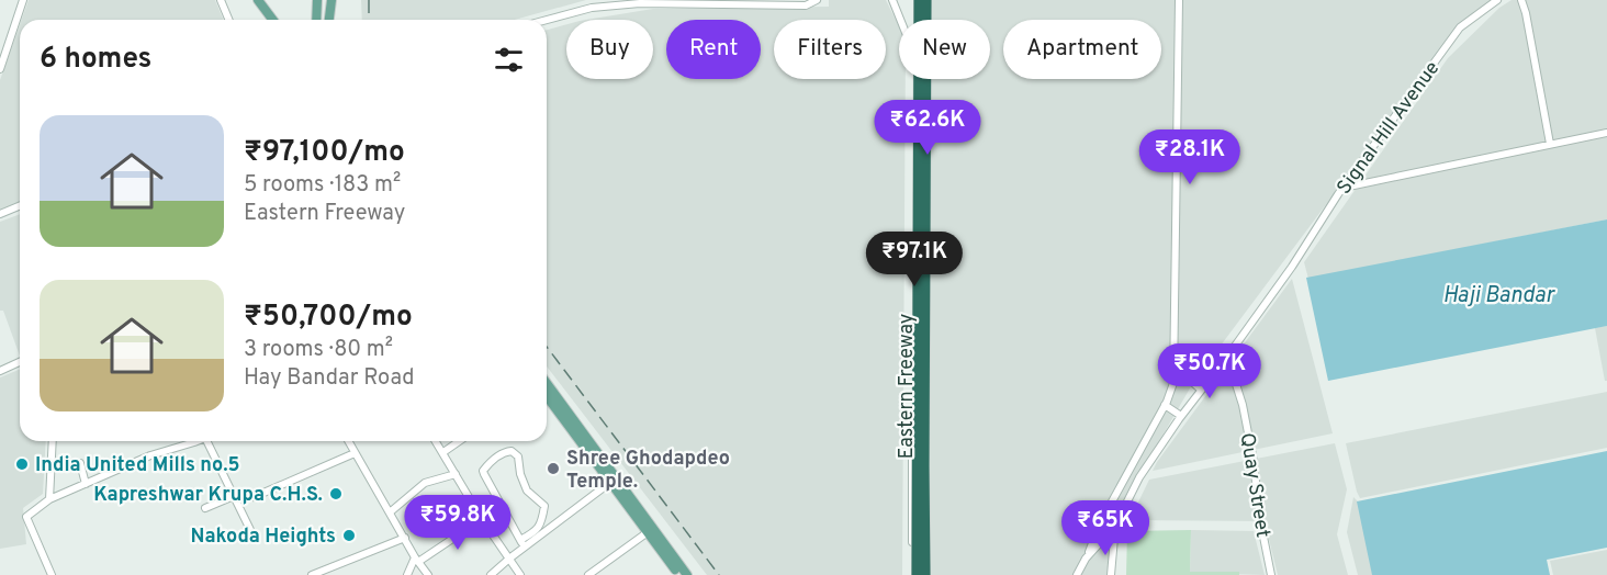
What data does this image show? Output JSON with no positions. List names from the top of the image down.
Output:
{
  "streets": {
    "highway": ["Eastern Freeway"],
    "street": ["Signal Hill Avenue", "Quay Street"]
  },
  "crossings": [
    ["Signal Hill Avenue", "Quay Street"]
  ],
  "water": ["Haji Bandar"],
  "places": [
    "India United Mills no.5",
    "Shree Ghodapdeo Temple.",
    "Kapreshwar Krupa C.H.S.",
    "Nakoda Heights"
  ],
  "page": {
    "chip": [
      "Buy",
      "Rent",
      "Filters",
      "New",
      "Apartment"
    ],
    "heading": "6 homes",
    "list": [
      {
        "name": "₹97,100/mo",
        "note": "5 rooms · 183 m² · Eastern Freeway"
      },
      {
        "name": "₹50,700/mo",
        "note": "3 rooms · 80 m² · Hay Bandar Road"
      }
    ],
    "price": [
      "₹62.6K",
      "₹28.1K",
      "₹97.1K",
      "₹50.7K",
      "₹59.8K",
      "₹65K"
    ]
  }
}
